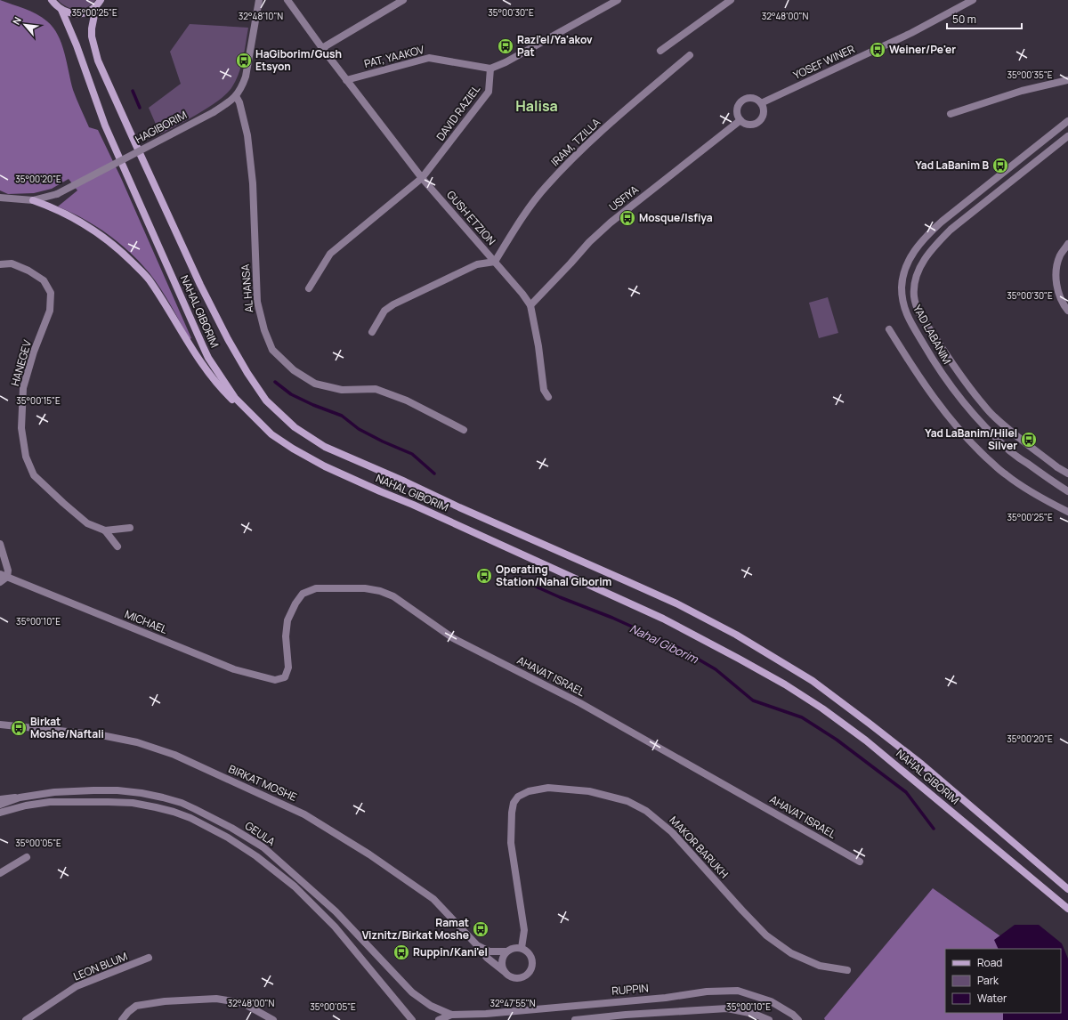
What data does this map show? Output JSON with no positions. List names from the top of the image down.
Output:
{
  "streets": {
    "main road": ["NAHAL GIBORIM"],
    "street": [
      "PAT, YAAKOV",
      "YOSEF WINER",
      "DAVID RAZIEL",
      "HAGIBORIM",
      "IRAM, TZILLA",
      "USFIYA",
      "GUSH ETZION",
      "AL HANSA",
      "YAD LABANIM",
      "HANEGEV",
      "MICHAEL",
      "AHAVAT ISRAEL",
      "BIRKAT MOSHE",
      "GEULA",
      "MAKOR BARUKH",
      "LEON BLUM",
      "RUPPIN"
    ]
  },
  "crossings": [
    ["PAT, YAAKOV", "DAVID RAZIEL"],
    ["PAT, YAAKOV", "GUSH ETZION"],
    ["YOSEF WINER", "USFIYA"],
    ["DAVID RAZIEL", "GUSH ETZION"],
    ["HAGIBORIM", "AL HANSA"],
    ["IRAM, TZILLA", "GUSH ETZION"],
    ["USFIYA", "GUSH ETZION"],
    ["MICHAEL", "AHAVAT ISRAEL"],
    ["BIRKAT MOSHE", "MAKOR BARUKH"],
    ["GEULA", "RUPPIN"]
  ],
  "districts": ["Halisa"],
  "water": ["Nahal Giborim"],
  "places": {
    "bus stop": [
      "Razi'el/Ya'akov Pat",
      "Weiner/Pe'er",
      "HaGiborim/Gush Etsyon",
      "Yad LaBanim B",
      "Mosque/Isfiya",
      "Yad LaBanim/Hilel Silver",
      "Operating Station/Nahal Giborim",
      "Birkat Moshe/Naftali",
      "Ramat Viznitz/Birkat Moshe",
      "Ruppin/Kani'el"
    ]
  },
  "legend": ["Road", "Park", "Water"],
  "scale_bar": "50 m",
  "north": "top left",
  "coordinates": [
    "35°00'25\"E",
    "35°00'30\"E",
    "32°48'10\"N",
    "32°48'00\"N",
    "35°00'35\"E",
    "35°00'20\"E",
    "35°00'15\"E",
    "35°00'10\"E",
    "35°00'05\"E",
    "32°47'55\"N"
  ]
}
